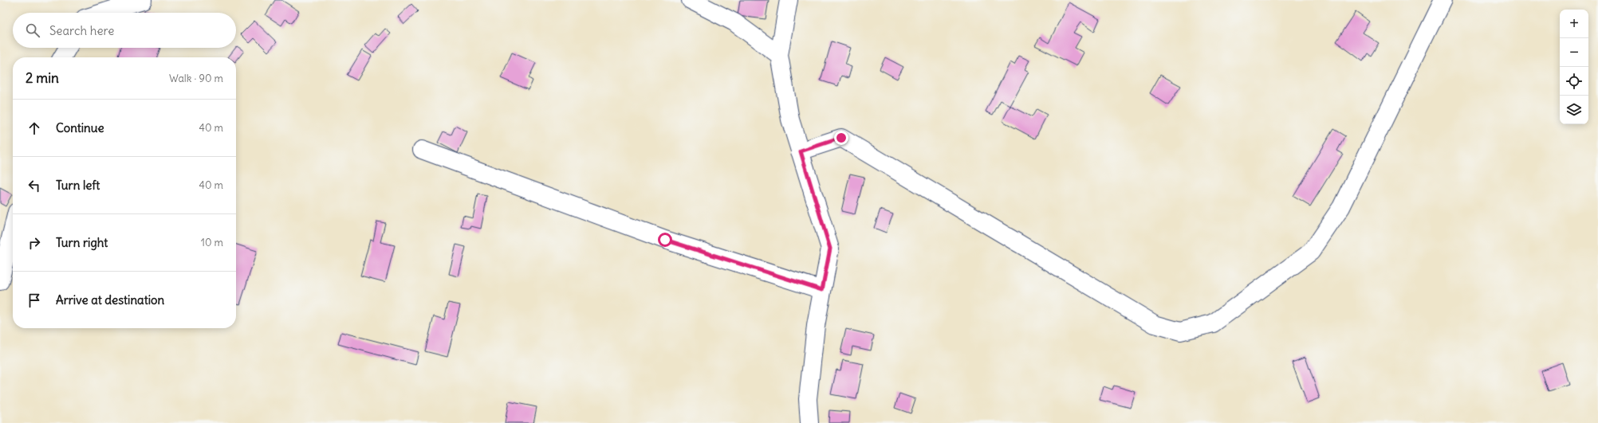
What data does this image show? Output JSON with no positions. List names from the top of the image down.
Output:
{
  "page": {
    "map_buttons": ["+", "−"],
    "search": "Search here",
    "heading": ["2 min", "Walk · 90 m"],
    "list": [
      ["Continue", "40 m"],
      ["Turn left", "40 m"],
      ["Turn right", "10 m"],
      "Arrive at destination"
    ]
  }
}
